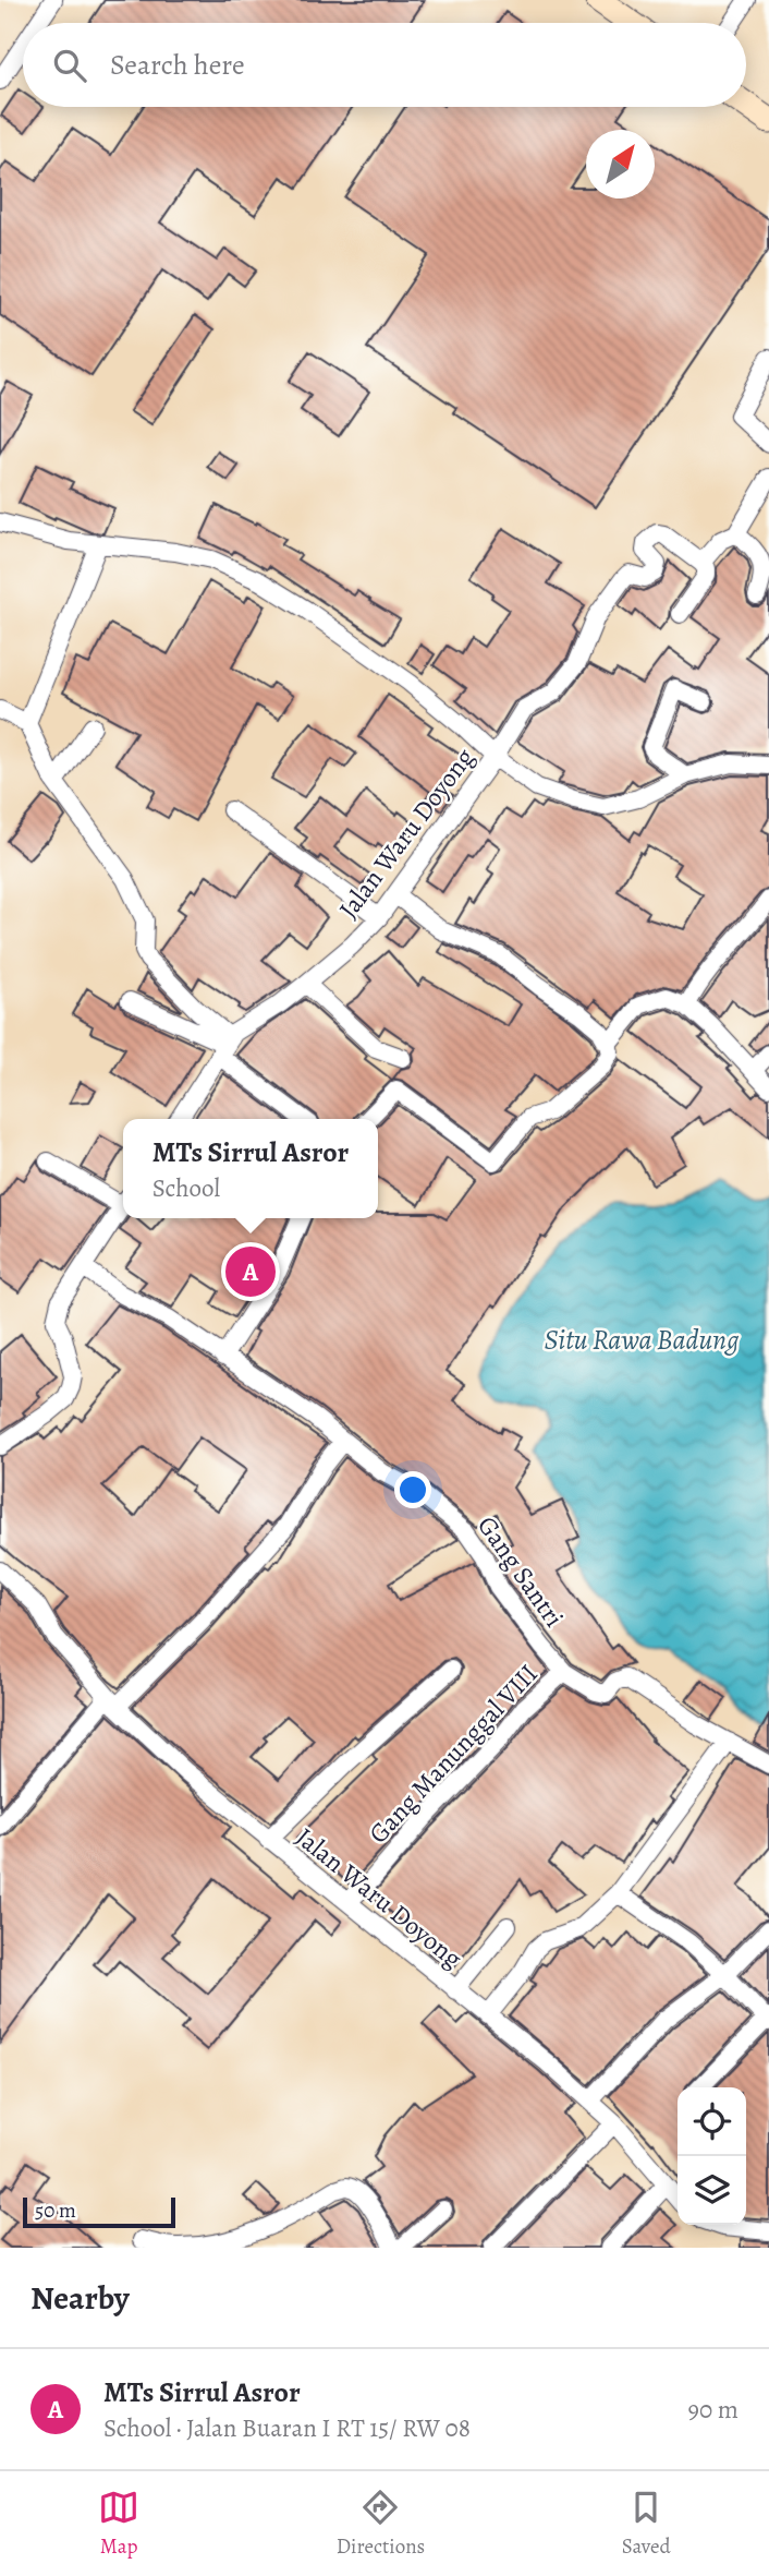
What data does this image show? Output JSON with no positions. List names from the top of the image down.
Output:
{
  "streets": {
    "street": ["Jalan Waru Doyong", "Gang Santri", "Gang Manunggal VIII"]
  },
  "crossings": [
    ["Jalan Waru Doyong", "Gang Manunggal VIII"],
    ["Gang Santri", "Gang Manunggal VIII"]
  ],
  "water": ["Situ Rawa Badung"],
  "scale_bar": "50 m",
  "north": "top right",
  "page": {
    "search": "Search here",
    "popup": ["MTs Sirrul Asror", "School"],
    "pins": "A",
    "scale": "50 m",
    "heading": "Nearby",
    "list": [
      {
        "mark": "A",
        "name": "MTs Sirrul Asror",
        "note": "School · Jalan Buaran I RT 15/ RW 08",
        "value": "90 m"
      }
    ],
    "nav": ["Map", "Directions", "Saved"]
  }
}
